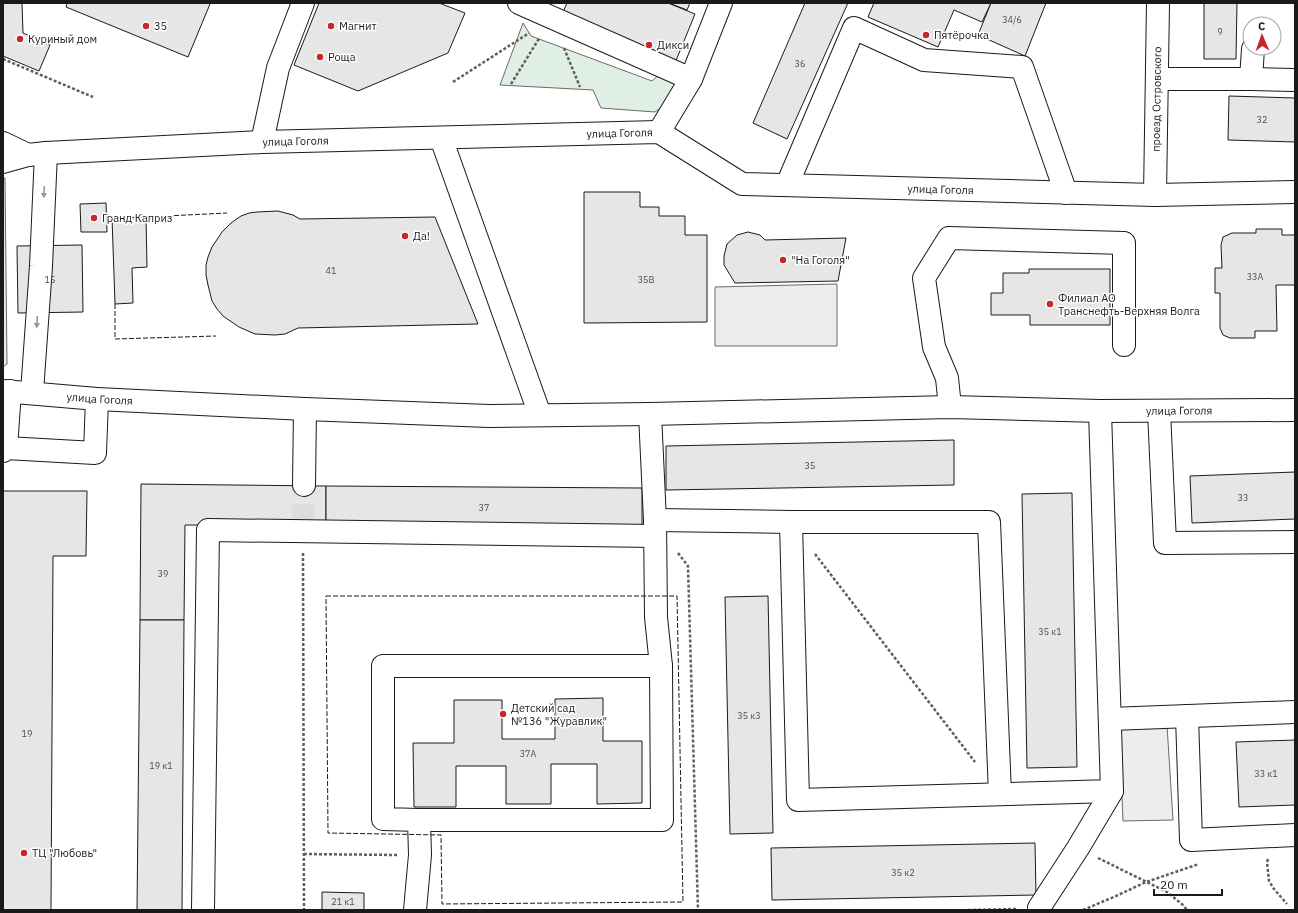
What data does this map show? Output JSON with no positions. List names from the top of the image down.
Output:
{
  "streets": {
    "street": ["проезд Островского", "улица Гоголя"]
  },
  "crossings": [
    ["проезд Островского", "улица Гоголя"]
  ],
  "places": [
    "35",
    "Магнит",
    "Пятёрочка",
    "Куриный дом",
    "Дикси",
    "Роща",
    "Гранд Каприз",
    "Да!",
    "\"На Гоголя\"",
    "Филиал АО Транснефть-Верхняя Волга",
    "Детский сад №136 \"Журавлик\"",
    "ТЦ \"Любовь\""
  ],
  "house_numbers": [
    "34/6",
    "9",
    "36",
    "32",
    "41",
    "33А",
    "15",
    "35В",
    "35",
    "33",
    "37",
    "39",
    "35 к1",
    "35 к3",
    "19",
    "37А",
    "19 к1",
    "33 к1",
    "35 к2",
    "21 к1"
  ],
  "scale_bar": "20 m",
  "north": "top"
}
